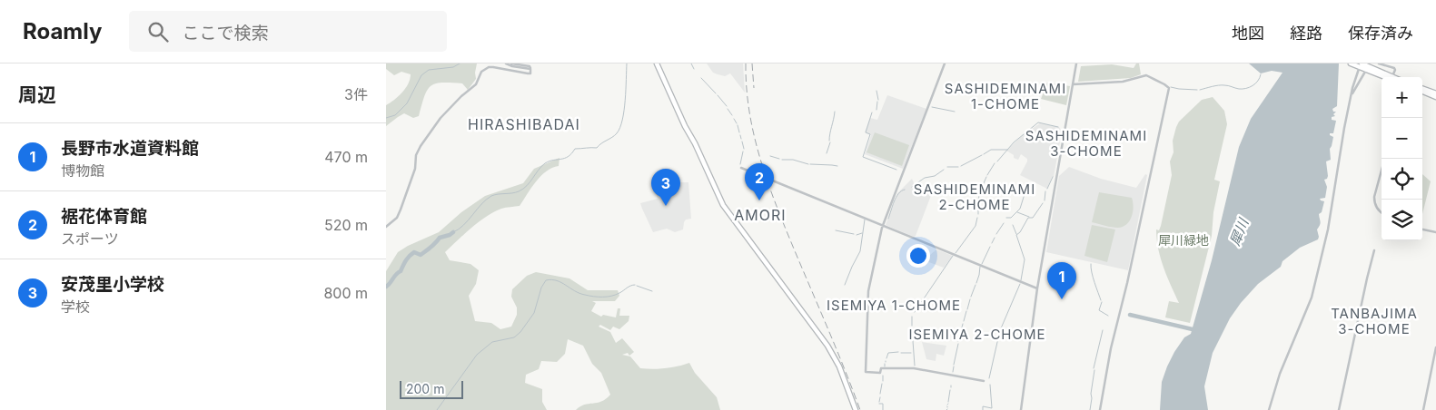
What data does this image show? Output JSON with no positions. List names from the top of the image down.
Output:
{
  "districts": [
    "SASHIDEMINAMI 1-CHOME",
    "HIRASHIBADAI",
    "SASHIDEMINAMI 3-CHOME",
    "SASHIDEMINAMI 2-CHOME",
    "AMORI",
    "ISEMIYA 1-CHOME",
    "TANBAJIMA 3-CHOME",
    "ISEMIYA 2-CHOME"
  ],
  "water": ["犀川"],
  "parks": ["犀川緑地"],
  "scale_bar": "200 m",
  "page": {
    "header": "Roamly",
    "search": "ここで検索",
    "nav": ["地図", "経路", "保存済み"],
    "heading": ["周辺", "3件"],
    "map_buttons": ["+", "−"],
    "list": [
      {
        "mark": "1",
        "name": "長野市水道資料館",
        "note": "博物館",
        "value": "470 m"
      },
      {
        "mark": "2",
        "name": "裾花体育館",
        "note": "スポーツ",
        "value": "520 m"
      },
      {
        "mark": "3",
        "name": "安茂里小学校",
        "note": "学校",
        "value": "800 m"
      }
    ],
    "pins": ["2", "3", "1"],
    "scale": "200 m"
  }
}
